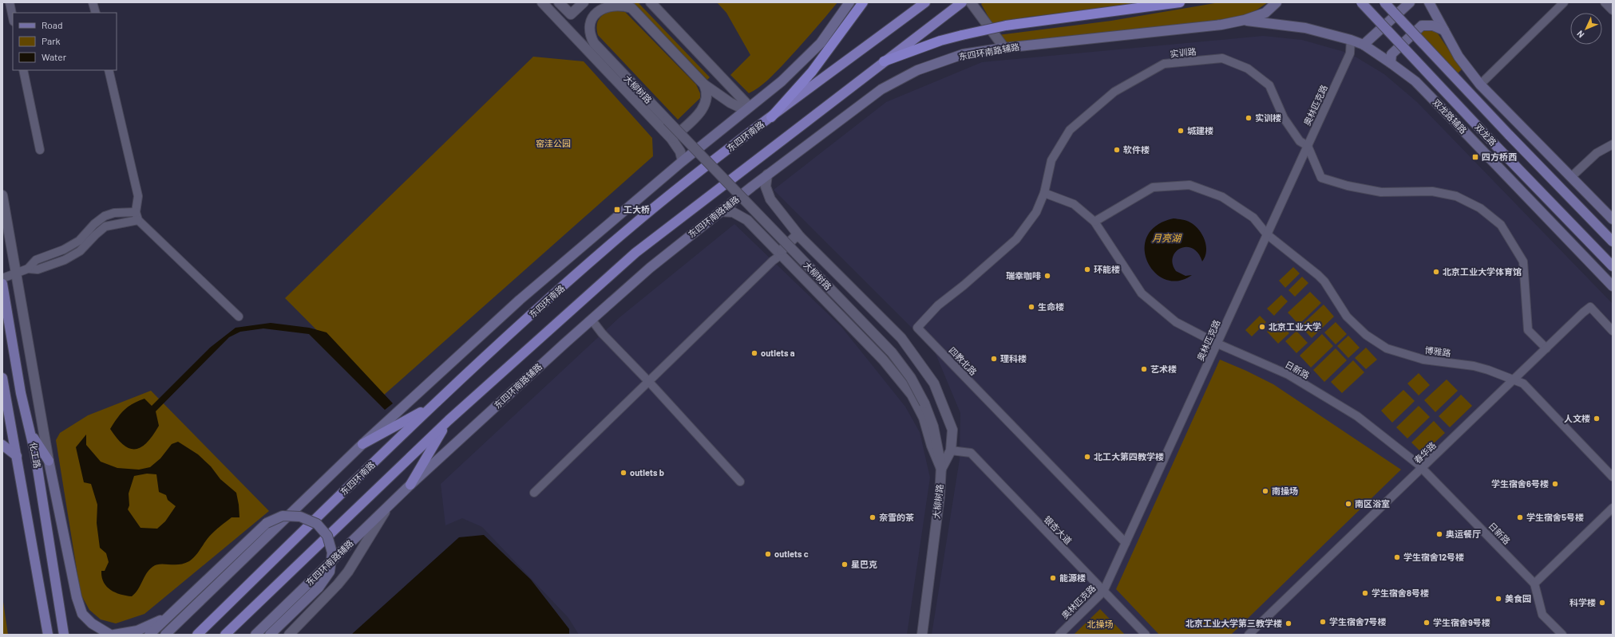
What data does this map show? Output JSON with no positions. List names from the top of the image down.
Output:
{
  "streets": {
    "highway": ["东四环南路"],
    "main road": [
      "东四环南路辅路",
      "双龙路辅路",
      "双龙路",
      "化工路"
    ],
    "street": [
      "实训路",
      "大柳树路",
      "奥林匹克路",
      "博雅路",
      "四教北路",
      "日新路",
      "春华路",
      "银杏大道"
    ]
  },
  "crossings": [
    ["东四环南路辅路", "双龙路辅路"],
    ["实训路", "奥林匹克路"],
    ["实训路", "四教北路"],
    ["实训路", "日新路"],
    ["奥林匹克路", "双龙路辅路"],
    ["奥林匹克路", "博雅路"],
    ["奥林匹克路", "四教北路"],
    ["奥林匹克路", "日新路"],
    ["奥林匹克路", "银杏大道"],
    ["博雅路", "日新路"],
    ["博雅路", "春华路"],
    ["四教北路", "日新路"],
    ["日新路", "春华路"]
  ],
  "water": ["月亮湖"],
  "parks": ["窑洼公园", "北操场"],
  "places": {
    "other": [
      "实训楼",
      "城建楼",
      "软件楼",
      "环能楼",
      "北京工业大学体育馆",
      "瑞幸咖啡",
      "生命楼",
      "北京工业大学",
      "outlets a",
      "理科楼",
      "艺术楼",
      "人文楼",
      "北工大第四教学楼",
      "outlets b",
      "学生宿舍6号楼",
      "南操场",
      "南区浴室",
      "奈雪的茶",
      "学生宿舍5号楼",
      "奥运餐厅",
      "outlets c",
      "学生宿舍12号楼",
      "星巴克",
      "能源楼",
      "学生宿舍8号楼",
      "美食园",
      "科学楼",
      "学生宿舍7号楼",
      "学生宿舍9号楼",
      "北京工业大学第三教学楼"
    ],
    "transit": ["四方桥西", "工大桥"]
  },
  "legend": ["Road", "Park", "Water"],
  "north": "bottom left"
}
